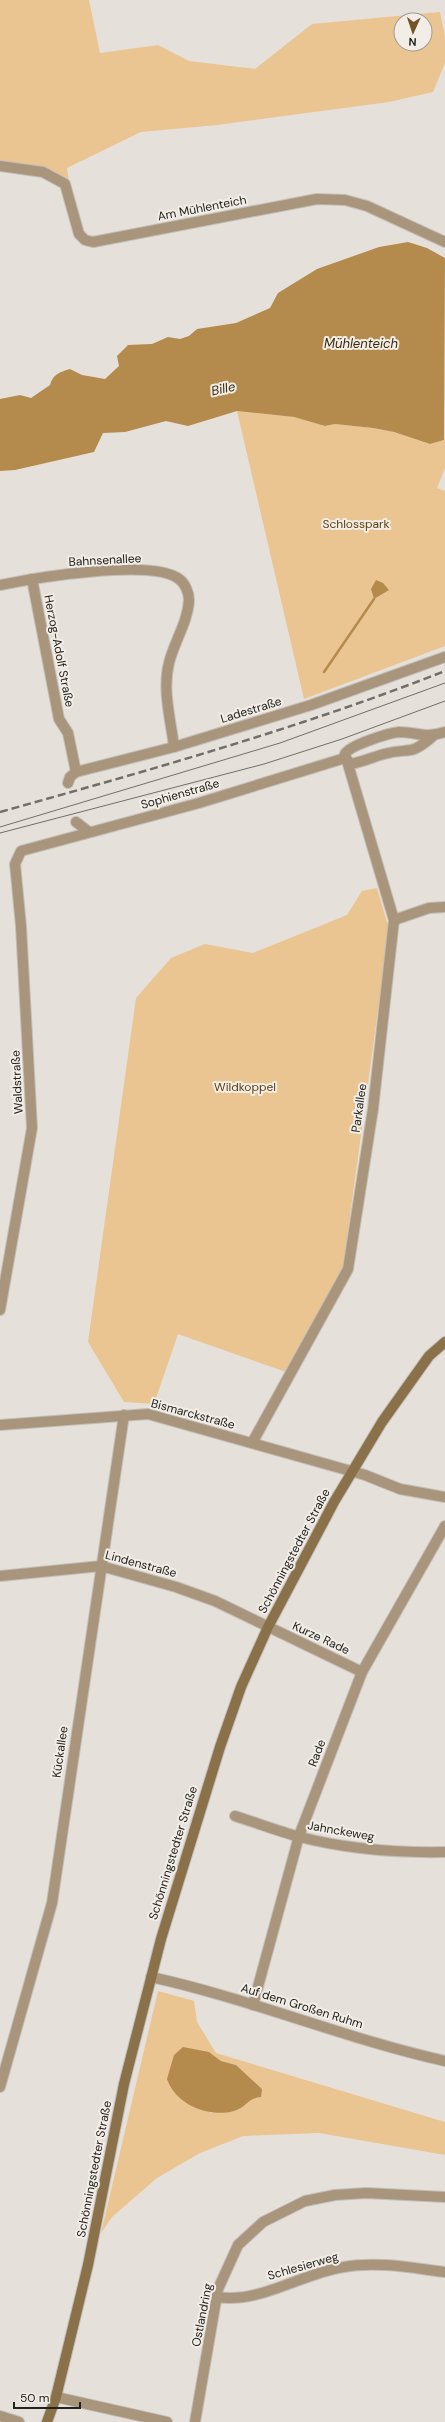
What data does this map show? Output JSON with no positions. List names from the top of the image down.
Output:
{
  "streets": {
    "main road": ["Schönningstedter Straße"],
    "street": [
      "Am Mühlenteich",
      "Bahnsenallee",
      "Herzog-Adolf Straße",
      "Ladestraße",
      "Sophienstraße",
      "Waldstraße",
      "Parkallee",
      "Bismarckstraße",
      "Lindenstraße",
      "Kurze Rade",
      "Kückallee",
      "Rade",
      "Jahnckeweg",
      "Auf dem Großen Ruhm",
      "Schlesierweg",
      "Ostlandring"
    ]
  },
  "crossings": [
    ["Bahnsenallee", "Herzog-Adolf Straße"],
    ["Bahnsenallee", "Ladestraße"],
    ["Herzog-Adolf Straße", "Ladestraße"],
    ["Sophienstraße", "Waldstraße"],
    ["Sophienstraße", "Parkallee"],
    ["Parkallee", "Bismarckstraße"],
    ["Bismarckstraße", "Schönningstedter Straße"],
    ["Bismarckstraße", "Kückallee"],
    ["Schönningstedter Straße", "Lindenstraße"],
    ["Schönningstedter Straße", "Kurze Rade"],
    ["Schönningstedter Straße", "Auf dem Großen Ruhm"],
    ["Lindenstraße", "Kurze Rade"],
    ["Lindenstraße", "Kückallee"],
    ["Kurze Rade", "Rade"],
    ["Rade", "Jahnckeweg"],
    ["Rade", "Auf dem Großen Ruhm"],
    ["Schlesierweg", "Ostlandring"]
  ],
  "water": ["Mühlenteich", "Bille"],
  "parks": ["Schlosspark", "Wildkoppel"],
  "scale_bar": "50 m",
  "north": "bottom"
}
